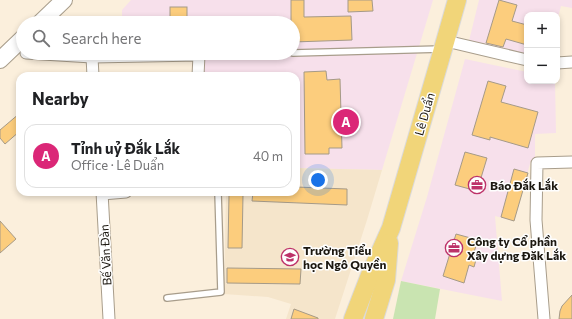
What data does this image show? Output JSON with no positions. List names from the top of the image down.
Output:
{
  "streets": {
    "main road": ["Lê Duẩn"],
    "street": ["Bế Văn Đàn"]
  },
  "places": {
    "office": ["Báo Đắk Lắk", "Công ty Cổ phần Xây dựng Đăk Lắk"],
    "school or university": ["Trường Tiểu học Ngô Quyền"]
  },
  "page": {
    "map_buttons": ["+", "−"],
    "search": "Search here",
    "heading": "Nearby",
    "pins": "A",
    "list": [
      {
        "mark": "A",
        "name": "Tỉnh uỷ Đắk Lắk",
        "note": "Office · Lê Duẩn",
        "value": "40 m"
      }
    ]
  }
}
